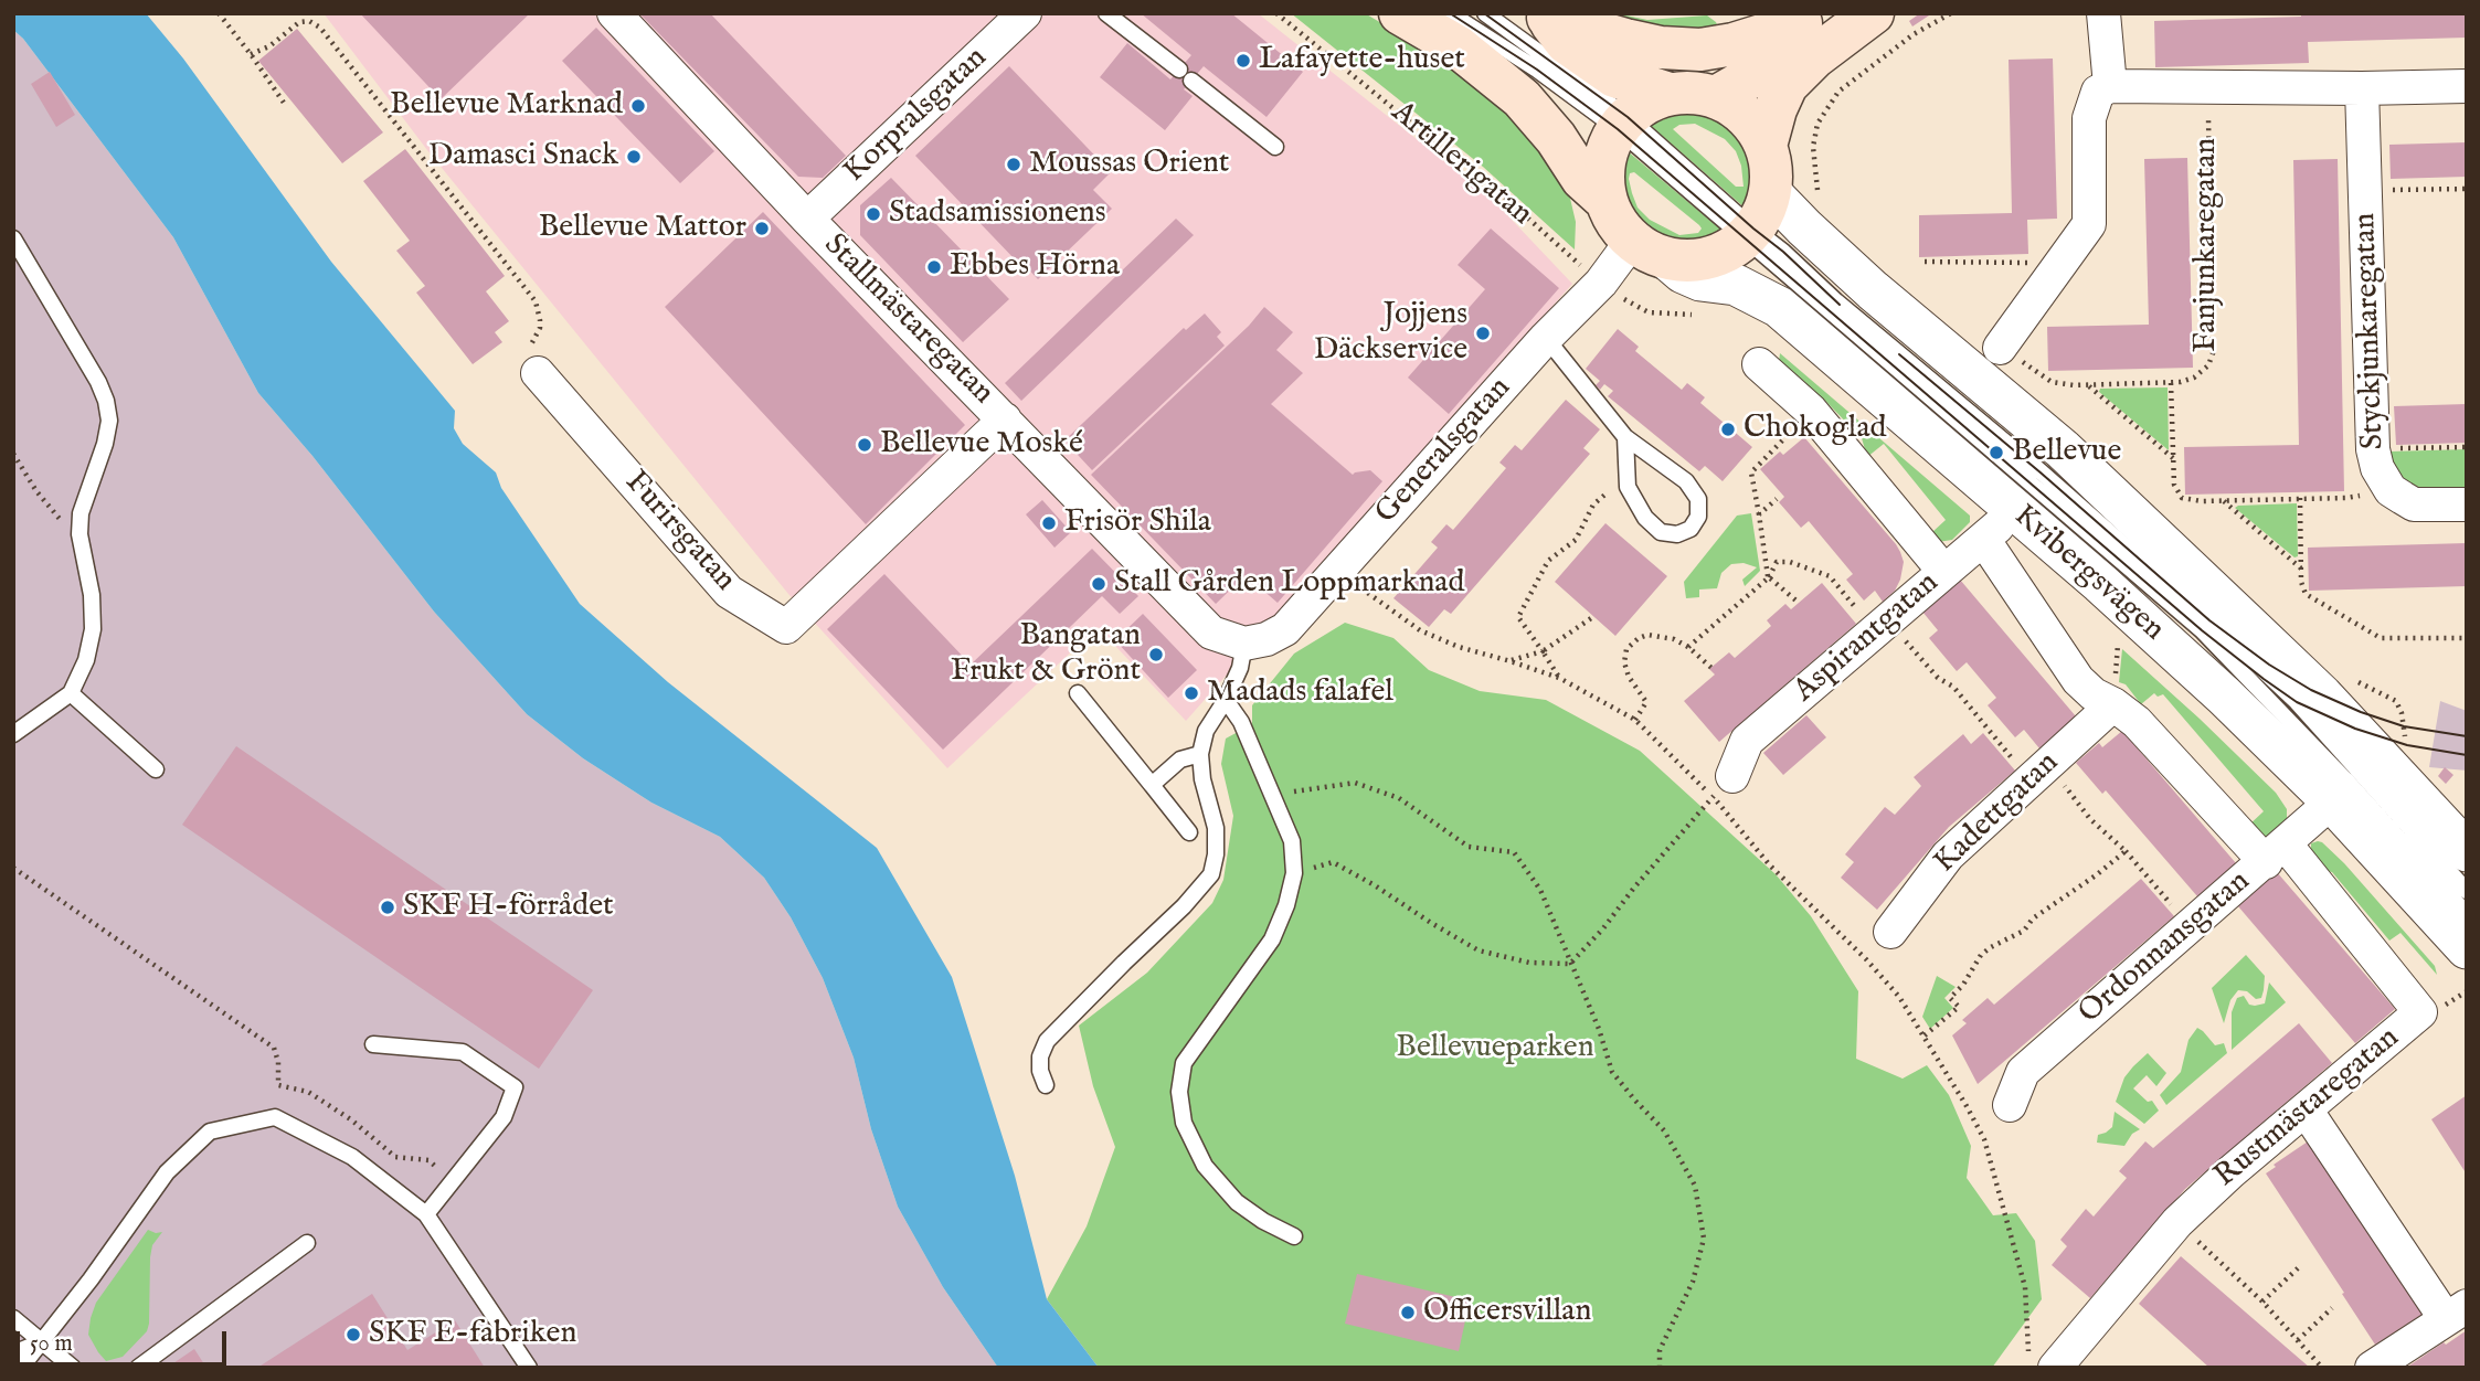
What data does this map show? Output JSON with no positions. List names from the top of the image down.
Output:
{
  "streets": {
    "street": [
      "Korpralsgatan",
      "Stallmästaregatan",
      "Styckjunkaregatan",
      "Generalsgatan",
      "Furirsgatan",
      "Kvibergsvägen",
      "Aspirantgatan",
      "Kadettgatan",
      "Ordonnansgatan",
      "Rustmästaregatan"
    ],
    "path": ["Artillerigatan", "Fanjunkaregatan"]
  },
  "crossings": [
    ["Korpralsgatan", "Stallmästaregatan"],
    ["Stallmästaregatan", "Generalsgatan"],
    ["Stallmästaregatan", "Furirsgatan"],
    ["Generalsgatan", "Kvibergsvägen"],
    ["Kvibergsvägen", "Aspirantgatan"],
    ["Kvibergsvägen", "Ordonnansgatan"],
    ["Aspirantgatan", "Rustmästaregatan"],
    ["Kadettgatan", "Rustmästaregatan"],
    ["Ordonnansgatan", "Rustmästaregatan"]
  ],
  "parks": ["Bellevueparken"],
  "places": [
    "Lafayette-huset",
    "Bellevue Marknad",
    "Damasci Snack",
    "Moussas Orient",
    "Stadsamissionens",
    "Bellevue Mattor",
    "Ebbes Hörna",
    "Jojjens Däckservice",
    "Chokoglad",
    "Bellevue Moské",
    "Bellevue",
    "Frisör Shila",
    "Stall Gården Loppmarknad",
    "Bangatan Frukt & Grönt",
    "Madads falafel",
    "SKF H-förrådet",
    "Officersvillan",
    "SKF E-fabriken"
  ],
  "scale_bar": "50 m"
}
